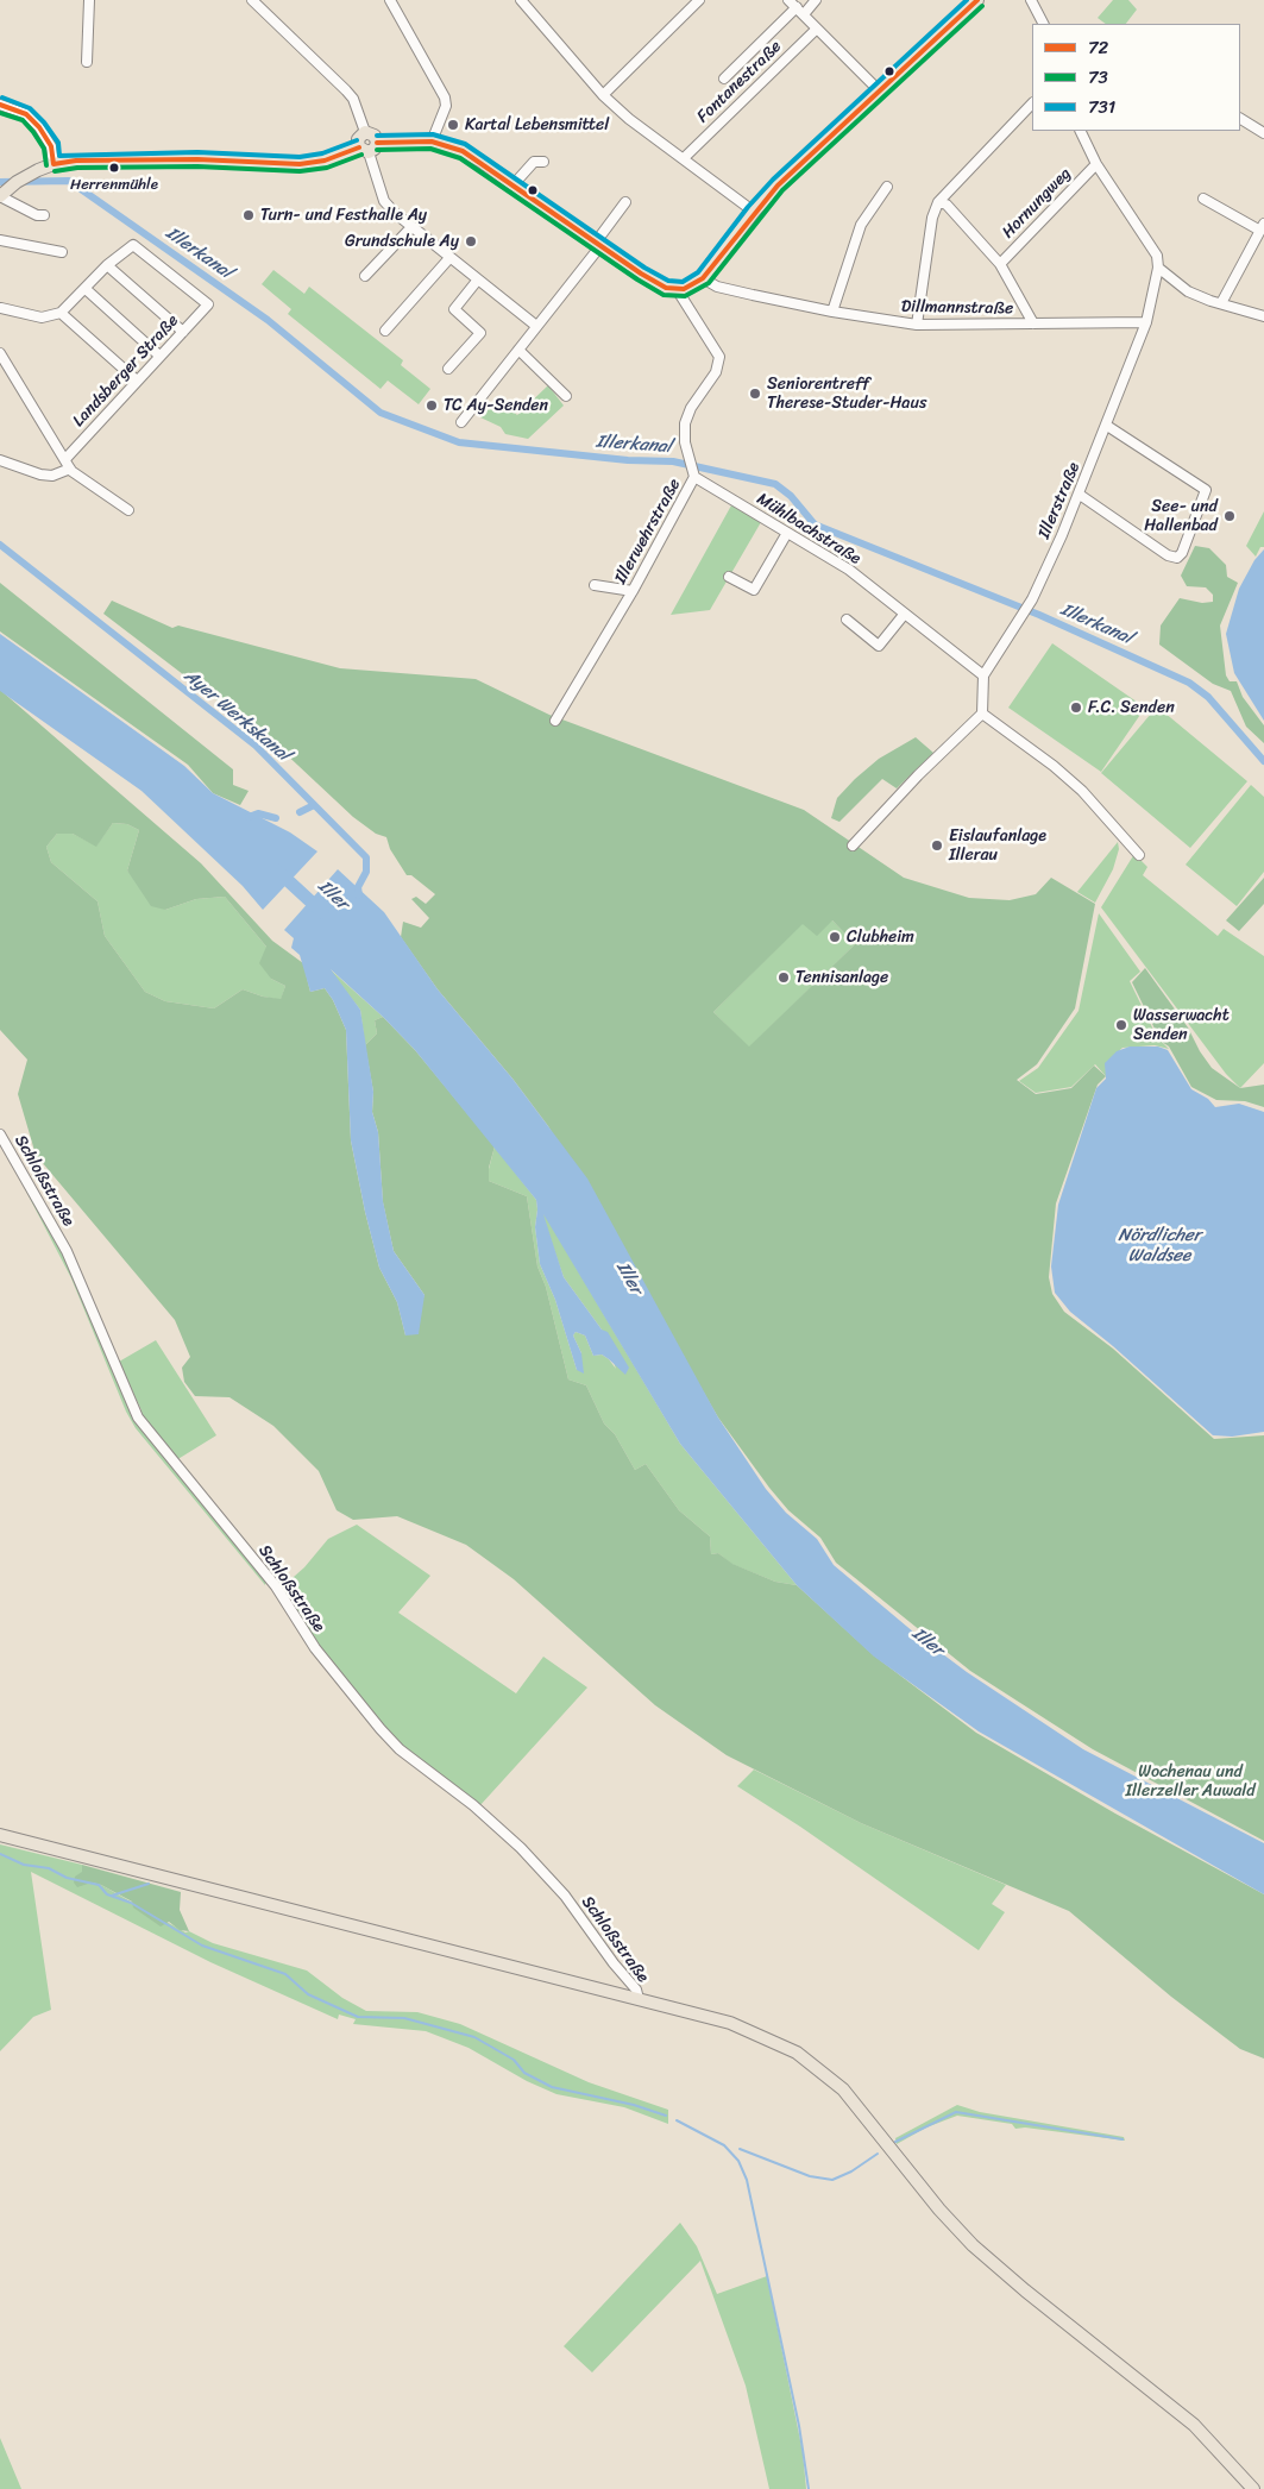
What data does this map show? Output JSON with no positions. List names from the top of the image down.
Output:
{
  "streets": {
    "street": [
      "Fontanestraße",
      "Hornungweg",
      "Dillmannstraße",
      "Landsberger Straße",
      "Illerstraße",
      "Mühlbachstraße",
      "Illerwehrstraße",
      "Schloßstraße"
    ]
  },
  "crossings": [
    ["Dillmannstraße", "Illerstraße"],
    ["Illerstraße", "Mühlbachstraße"],
    ["Mühlbachstraße", "Illerwehrstraße"]
  ],
  "water": [
    "Illerkanal",
    "Ayer Werkskanal",
    "Iller",
    "Nördlicher Waldsee"
  ],
  "parks": ["Wochenau und Illerzeller Auwald"],
  "places": [
    "Kartal Lebensmittel",
    "Herrenmühle",
    "Turn- und Festhalle Ay",
    "Grundschule Ay",
    "Seniorentreff Therese-Studer-Haus",
    "TC Ay-Senden",
    "See- und Hallenbad",
    "F.C. Senden",
    "Eislaufanlage Illerau",
    "Clubheim",
    "Tennisanlage",
    "Wasserwacht Senden"
  ],
  "lines": ["transit line 72", "transit line 731", "transit line 73"],
  "legend": ["72", "73", "731"]
}
